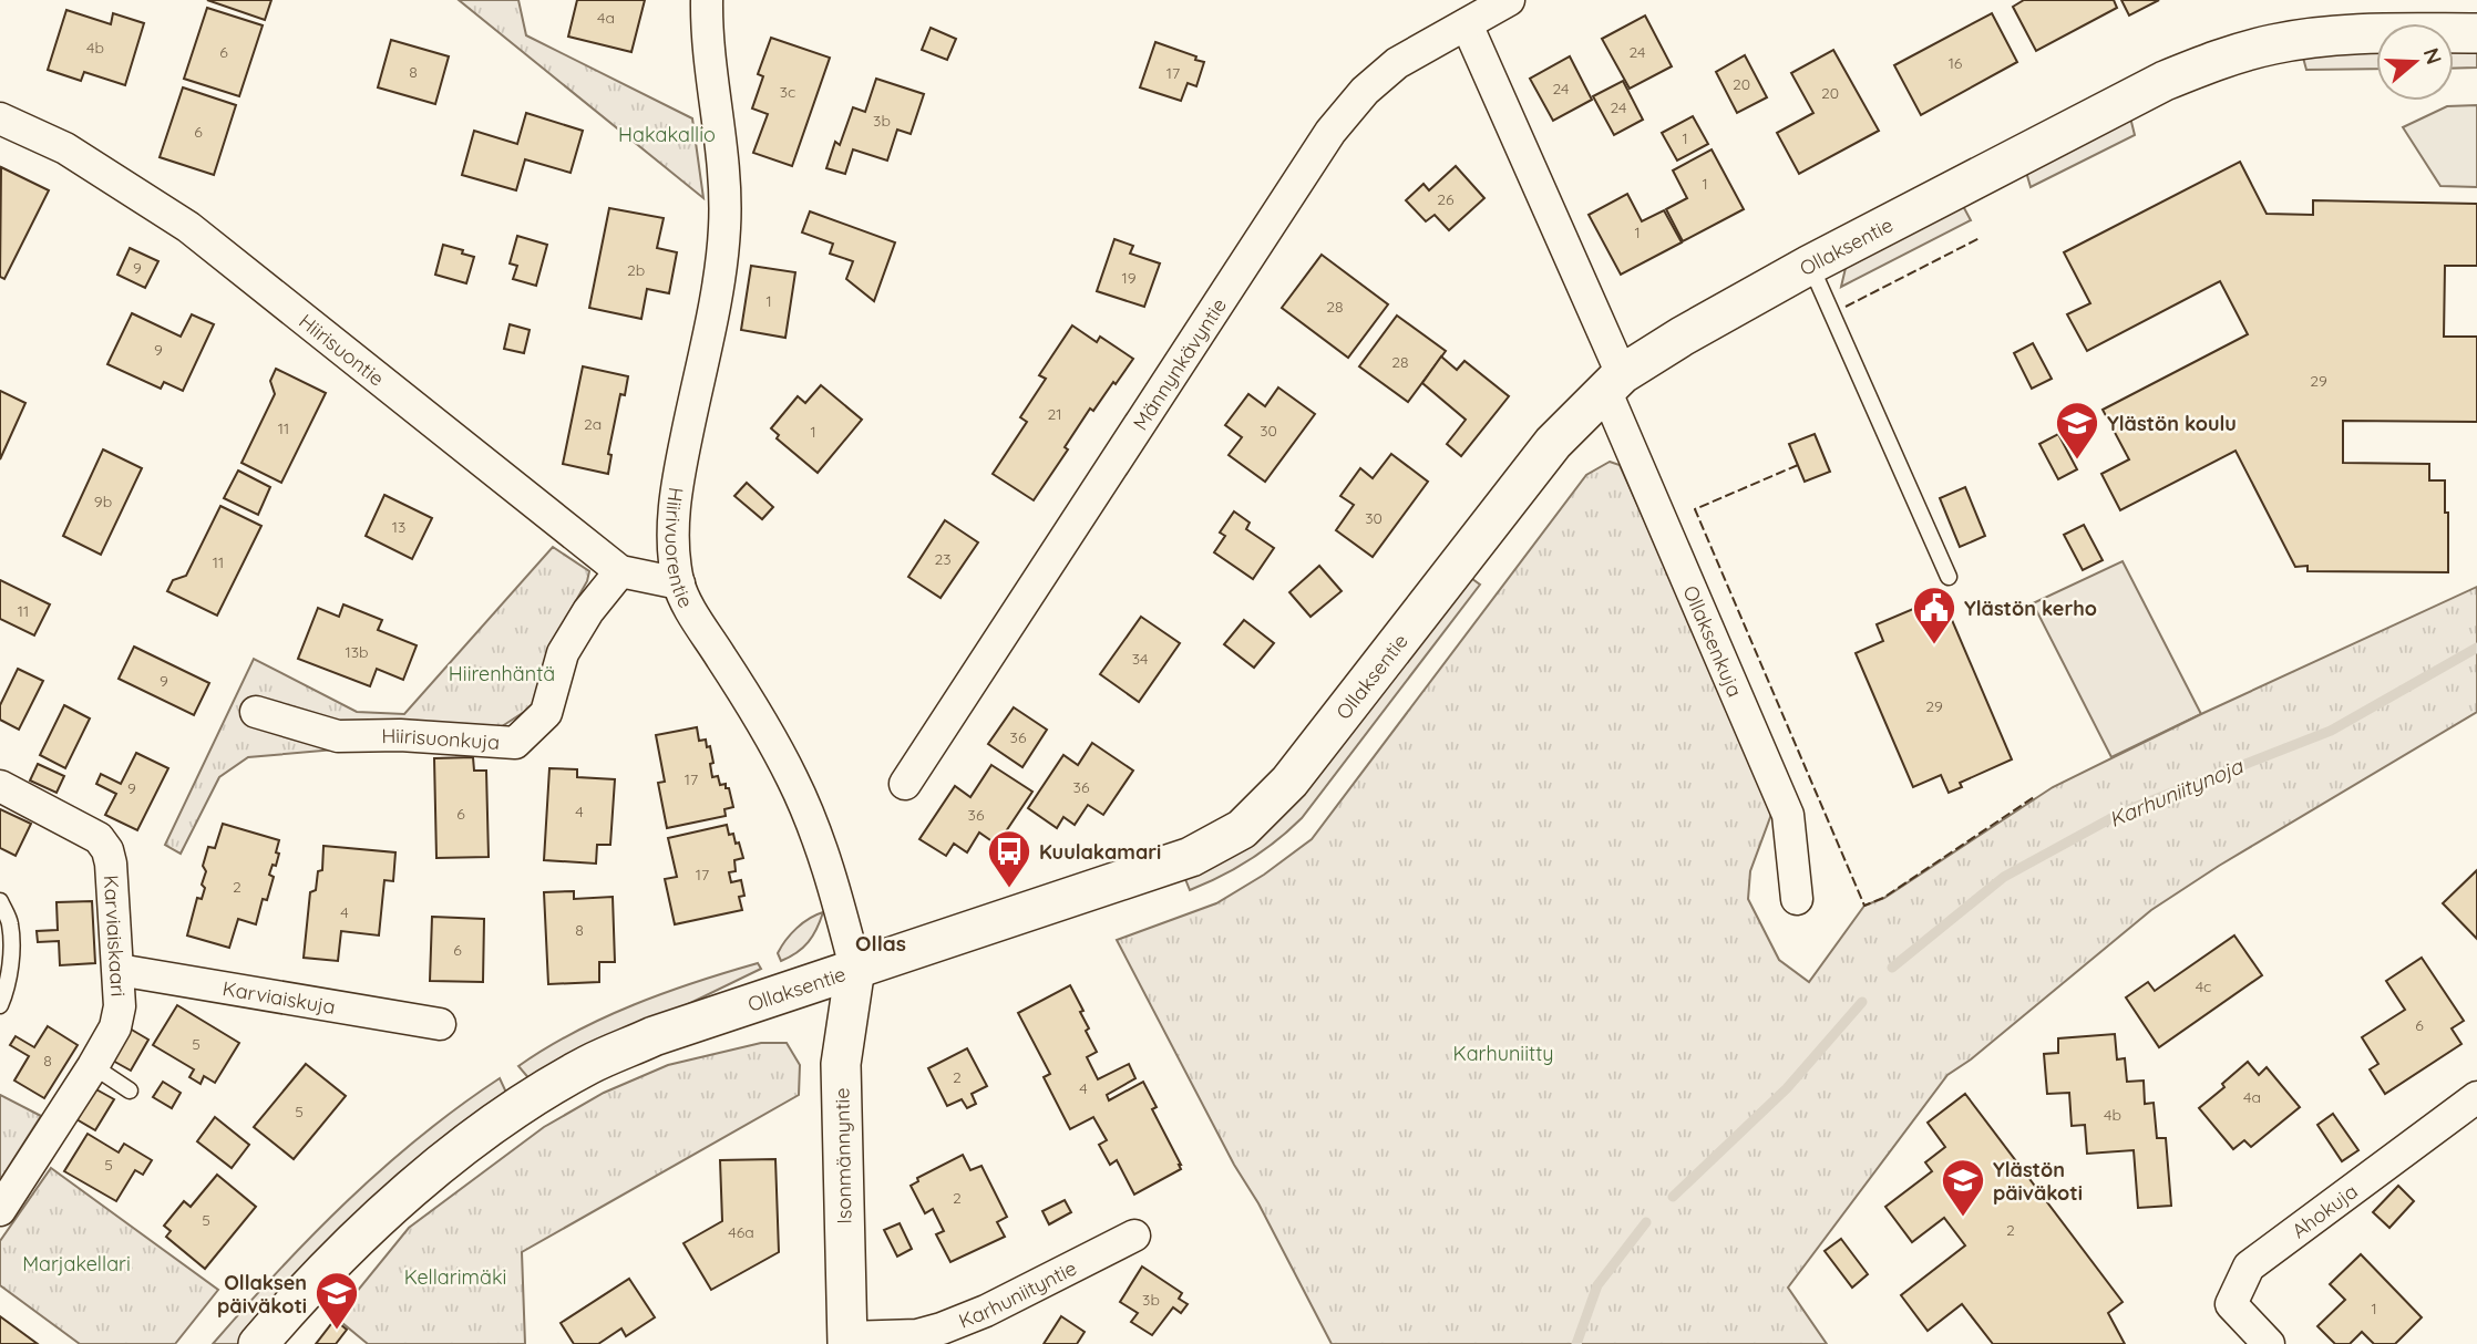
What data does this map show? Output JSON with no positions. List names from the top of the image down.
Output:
{
  "streets": {
    "street": [
      "Ollaksentie",
      "Hiirisuontie",
      "Männynkävyntie",
      "Hiirivuorentie",
      "Ollaksenkuja",
      "Hiirisuonkuja",
      "Karviaiskaari",
      "Karviaiskuja",
      "Isonmännyntie",
      "Ahokuja",
      "Karhuniityntie"
    ]
  },
  "crossings": [
    ["Ollaksentie", "Hiirivuorentie"],
    ["Ollaksentie", "Ollaksenkuja"],
    ["Ollaksentie", "Isonmännyntie"],
    ["Hiirisuontie", "Hiirivuorentie"],
    ["Hiirisuontie", "Hiirisuonkuja"],
    ["Männynkävyntie", "Ollaksenkuja"],
    ["Hiirivuorentie", "Isonmännyntie"],
    ["Karviaiskaari", "Karviaiskuja"],
    ["Isonmännyntie", "Karhuniityntie"]
  ],
  "districts": ["Ollas"],
  "water": ["Karhuniitynoja"],
  "parks": [
    "Hakakallio",
    "Hiirenhäntä",
    "Karhuniitty",
    "Marjakellari",
    "Kellarimäki"
  ],
  "places": {
    "school or university": ["Ylästön koulu", "Ylästön päiväkoti", "Ollaksen päiväkoti"],
    "public building": ["Ylästön kerho"],
    "bus stop": ["Kuulakamari"]
  },
  "house_numbers": [
    "4a",
    "4b",
    "6",
    "24",
    "16",
    "8",
    "17",
    "20",
    "24",
    "3c",
    "20",
    "24",
    "3b",
    "6",
    "1",
    "1",
    "26",
    "1",
    "9",
    "2b",
    "19",
    "1",
    "28",
    "9",
    "28",
    "29",
    "21",
    "2a",
    "11",
    "30",
    "1",
    "9b",
    "30",
    "13",
    "23",
    "11",
    "11",
    "13b",
    "34",
    "9",
    "29",
    "36",
    "17",
    "36",
    "9",
    "4",
    "6",
    "36",
    "17",
    "2",
    "4",
    "8",
    "6",
    "4c",
    "6",
    "5",
    "8",
    "2",
    "4",
    "4a",
    "5",
    "4b",
    "5",
    "2",
    "5",
    "2",
    "46a",
    "3b",
    "1"
  ],
  "north": "right"
}
